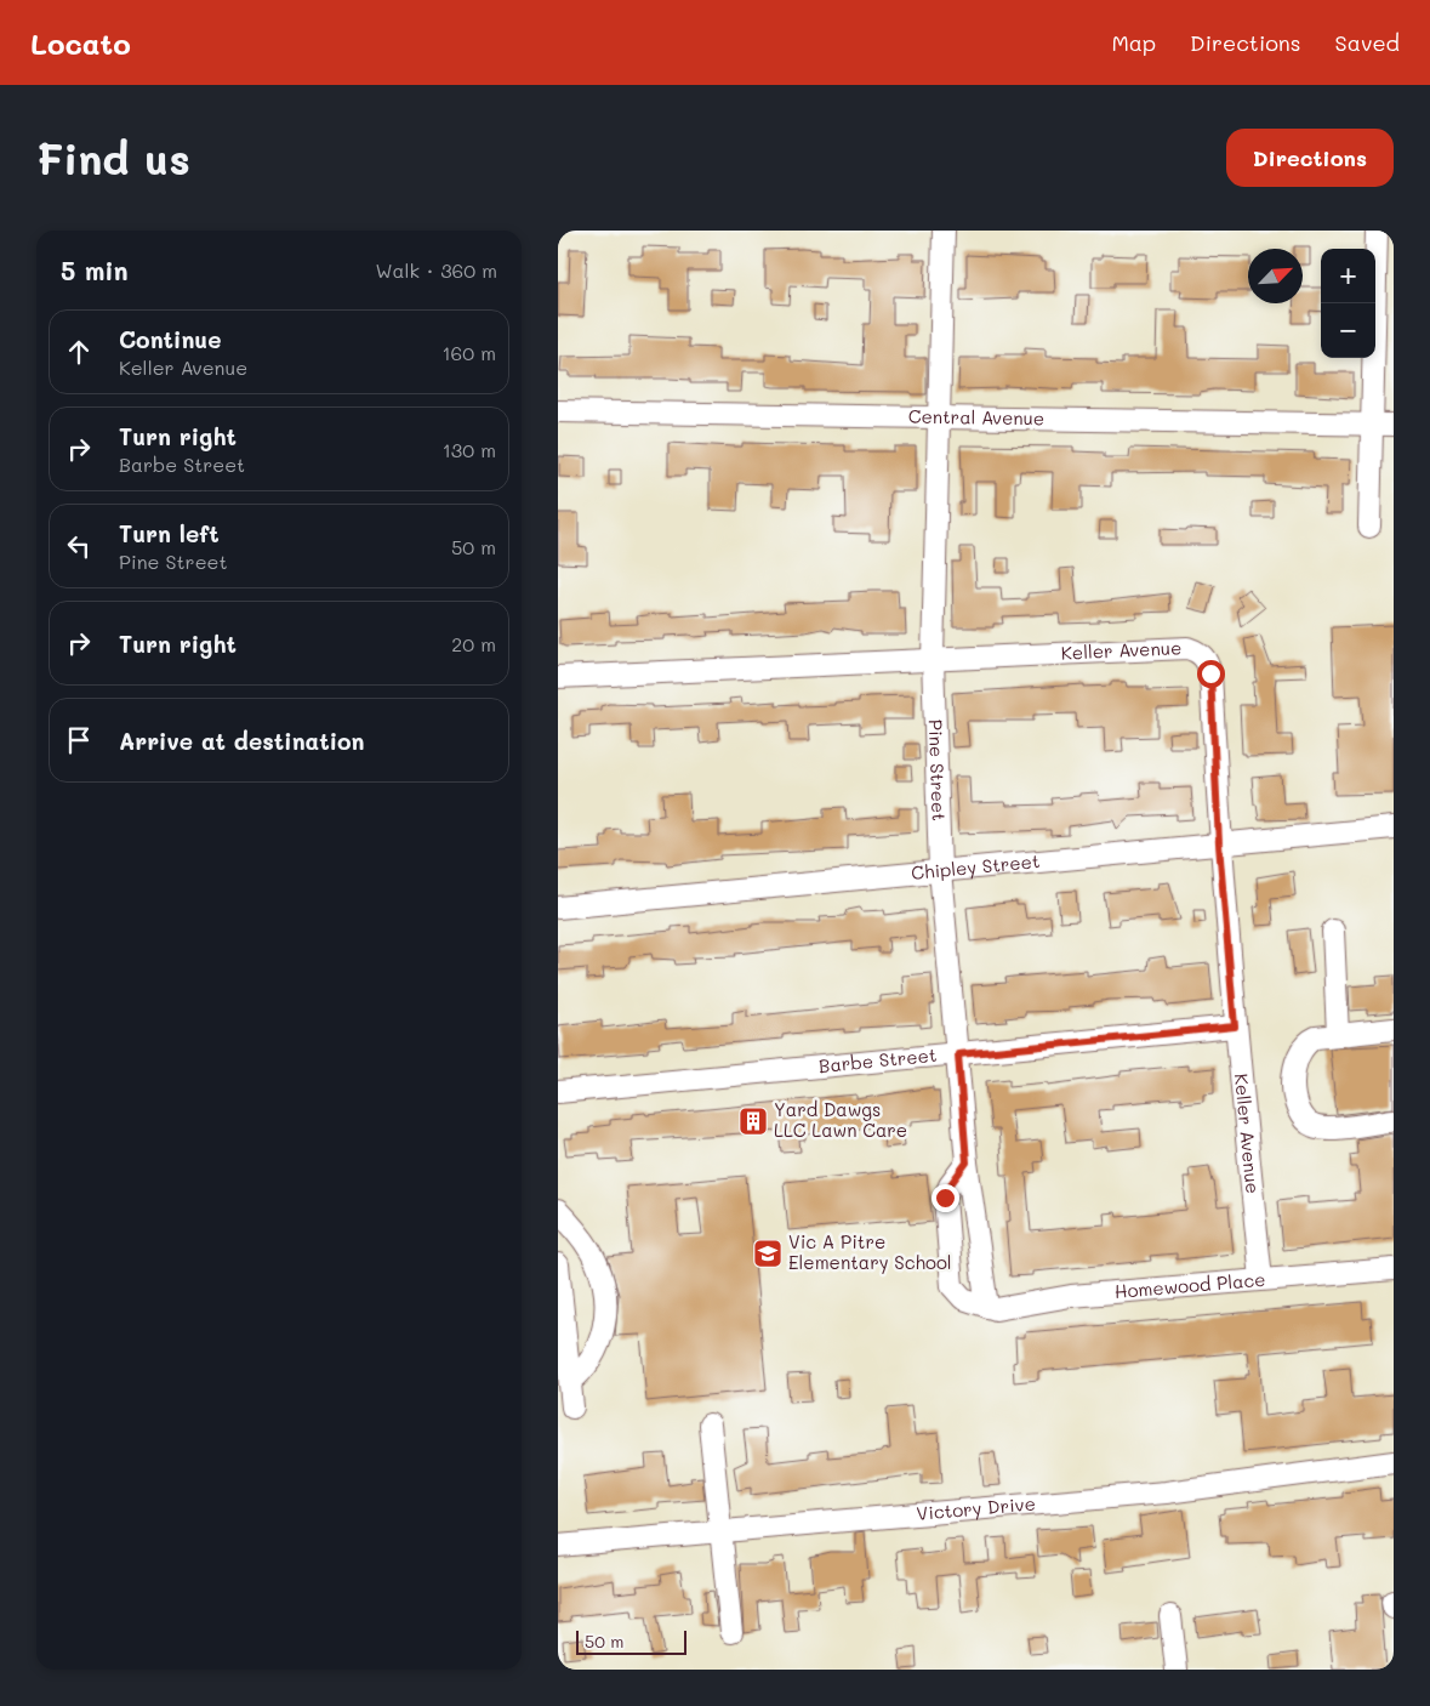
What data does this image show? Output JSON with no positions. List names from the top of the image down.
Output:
{
  "streets": {
    "street": [
      "Central Avenue",
      "Keller Avenue",
      "Pine Street",
      "Chipley Street",
      "Barbe Street",
      "Homewood Place",
      "Victory Drive"
    ]
  },
  "crossings": [
    ["Central Avenue", "Pine Street"],
    ["Keller Avenue", "Pine Street"],
    ["Keller Avenue", "Chipley Street"],
    ["Keller Avenue", "Barbe Street"],
    ["Keller Avenue", "Homewood Place"],
    ["Pine Street", "Chipley Street"],
    ["Pine Street", "Barbe Street"],
    ["Pine Street", "Homewood Place"]
  ],
  "places": {
    "building": ["Yard Dawgs LLC Lawn Care"],
    "school or university": ["Vic A Pitre Elementary School"]
  },
  "scale_bar": "50 m",
  "north": "top right",
  "page": {
    "header": "Locato",
    "nav": ["Map", "Directions", "Saved"],
    "buttons": "Directions",
    "title": "Find us",
    "heading": ["5 min", "Walk · 360 m"],
    "map_buttons": ["+", "−"],
    "list": [
      ["Continue", "Keller Avenue", "160 m"],
      ["Turn right", "Barbe Street", "130 m"],
      ["Turn left", "Pine Street", "50 m"],
      ["Turn right", "20 m"],
      "Arrive at destination"
    ],
    "scale": "50 m"
  }
}
